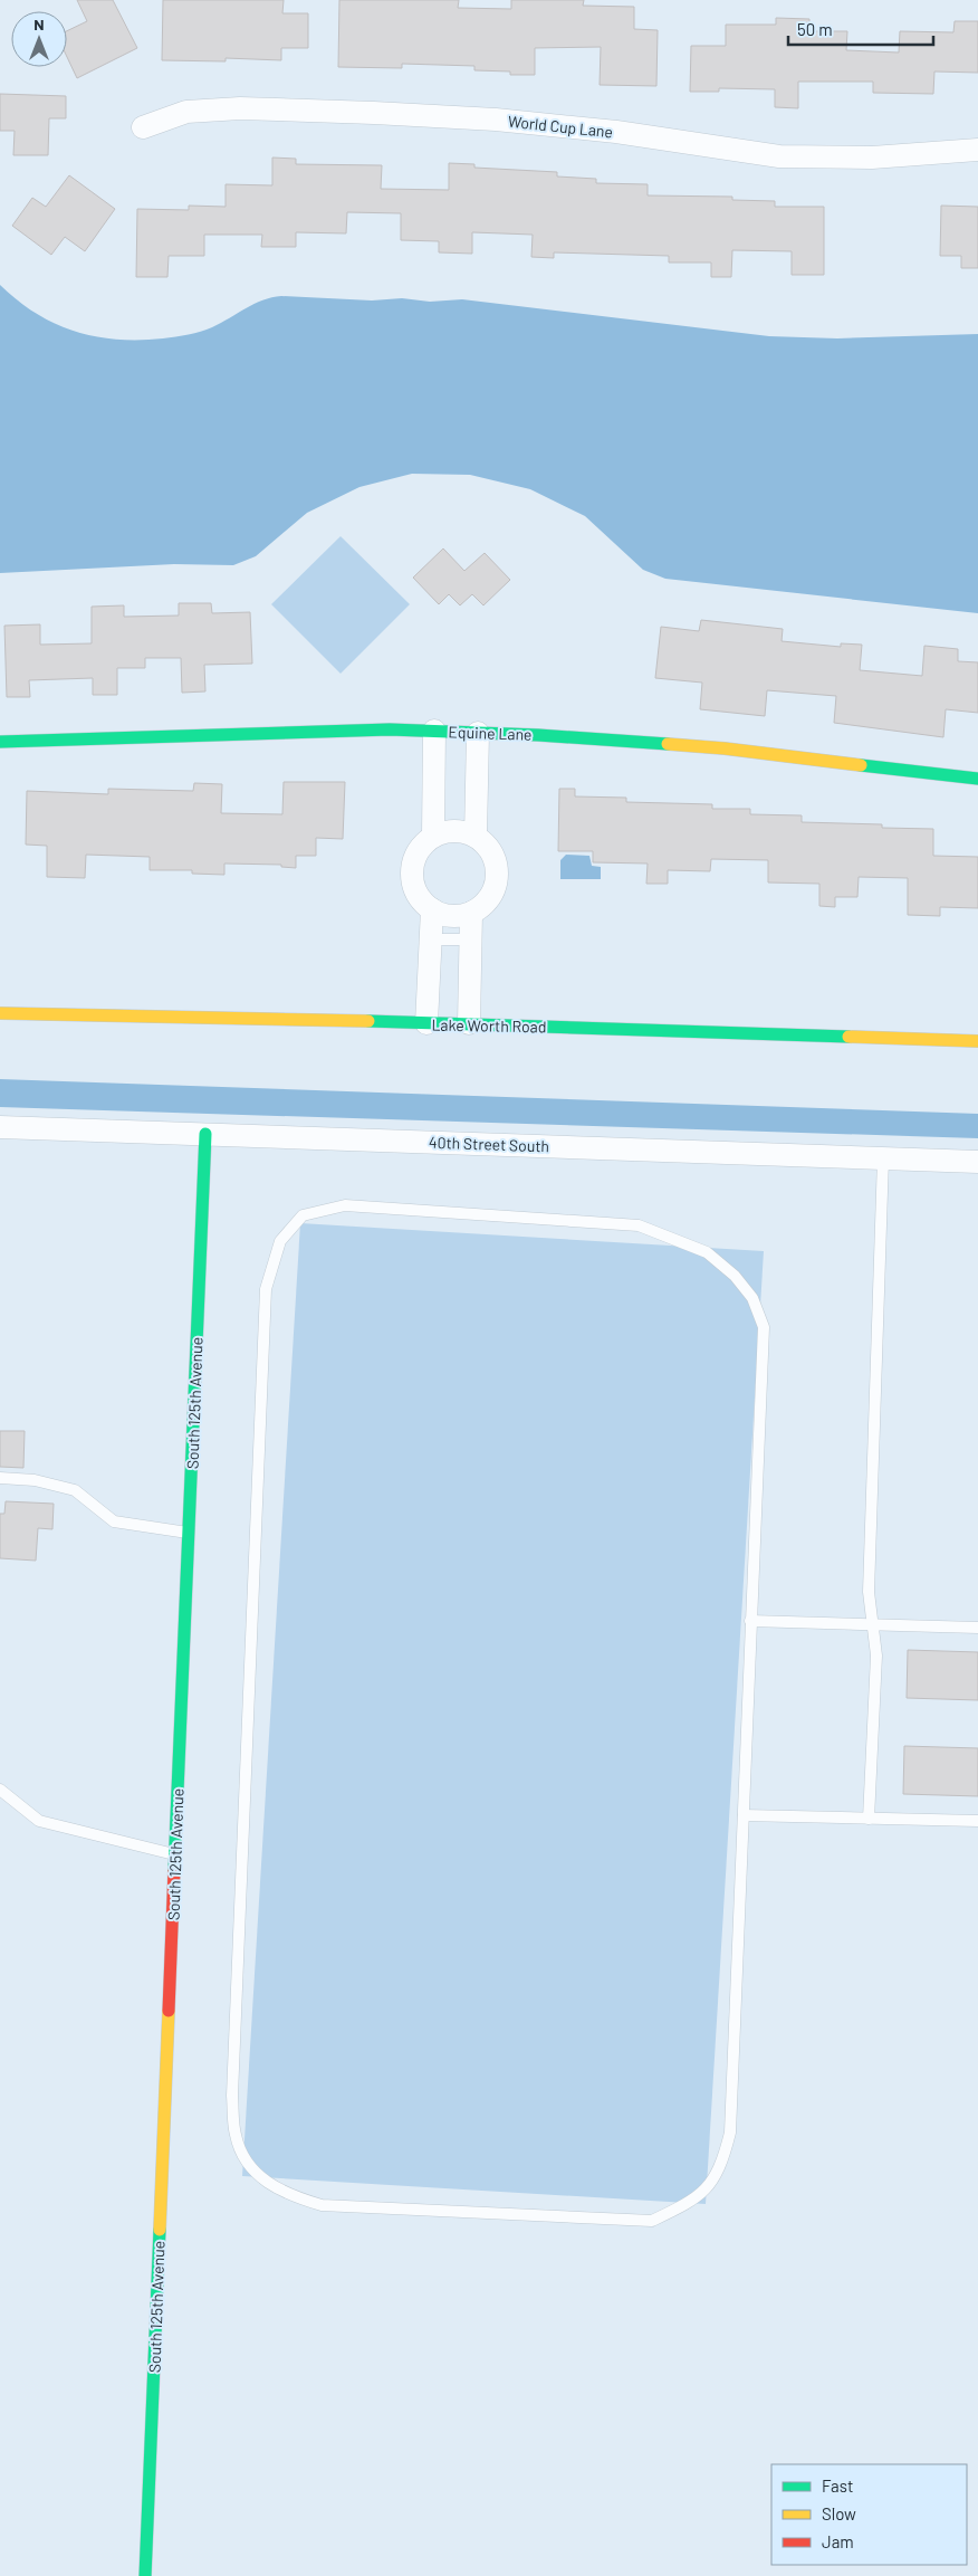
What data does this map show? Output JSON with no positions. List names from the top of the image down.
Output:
{
  "streets": {
    "street": [
      "World Cup Lane",
      "Equine Lane",
      "Lake Worth Road",
      "40th Street South",
      "South 125th Avenue"
    ]
  },
  "crossings": [
    ["40th Street South", "South 125th Avenue"]
  ],
  "legend": ["Fast", "Slow", "Jam"],
  "scale_bar": "50 m",
  "north": "top"
}
